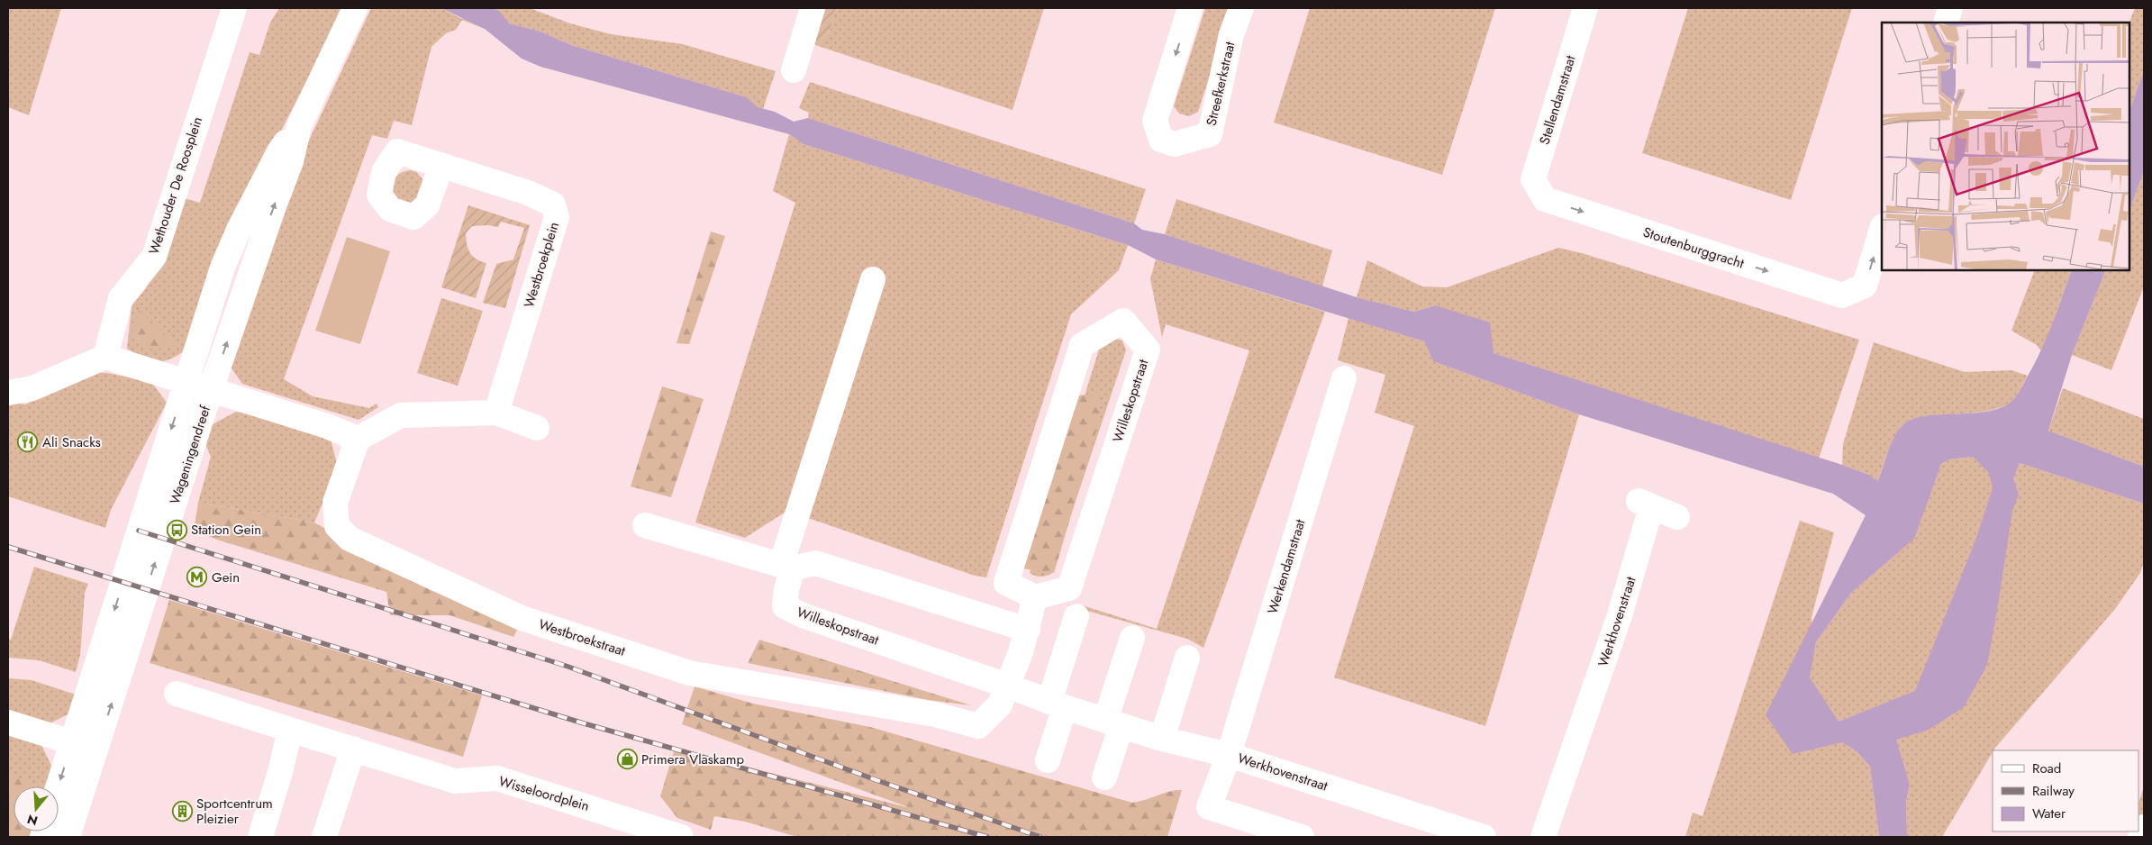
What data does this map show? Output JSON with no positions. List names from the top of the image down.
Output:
{
  "streets": {
    "street": [
      "Streefkerkstraat",
      "Stellendamstraat",
      "Wethouder De Roosplein",
      "Stoutenburggracht",
      "Westbroekplein",
      "Willeskopstraat",
      "Wageningendreef",
      "Werkendamstraat",
      "Werkhovenstraat",
      "Westbroekstraat",
      "Wisseloordplein"
    ]
  },
  "crossings": [
    ["Stellendamstraat", "Stoutenburggracht"],
    ["Willeskopstraat", "Werkendamstraat"],
    ["Willeskopstraat", "Werkhovenstraat"],
    ["Willeskopstraat", "Westbroekstraat"],
    ["Werkendamstraat", "Werkhovenstraat"]
  ],
  "one_way": ["Stoutenburggracht"],
  "places": {
    "restaurant": ["Ali Snacks"],
    "bus stop": ["Station Gein"],
    "metro station": ["Gein"],
    "shop": ["Primera Vlaskamp"],
    "building": ["Sportcentrum Pleizier"]
  },
  "legend": ["Road", "Railway", "Water"],
  "north": "bottom"
}
